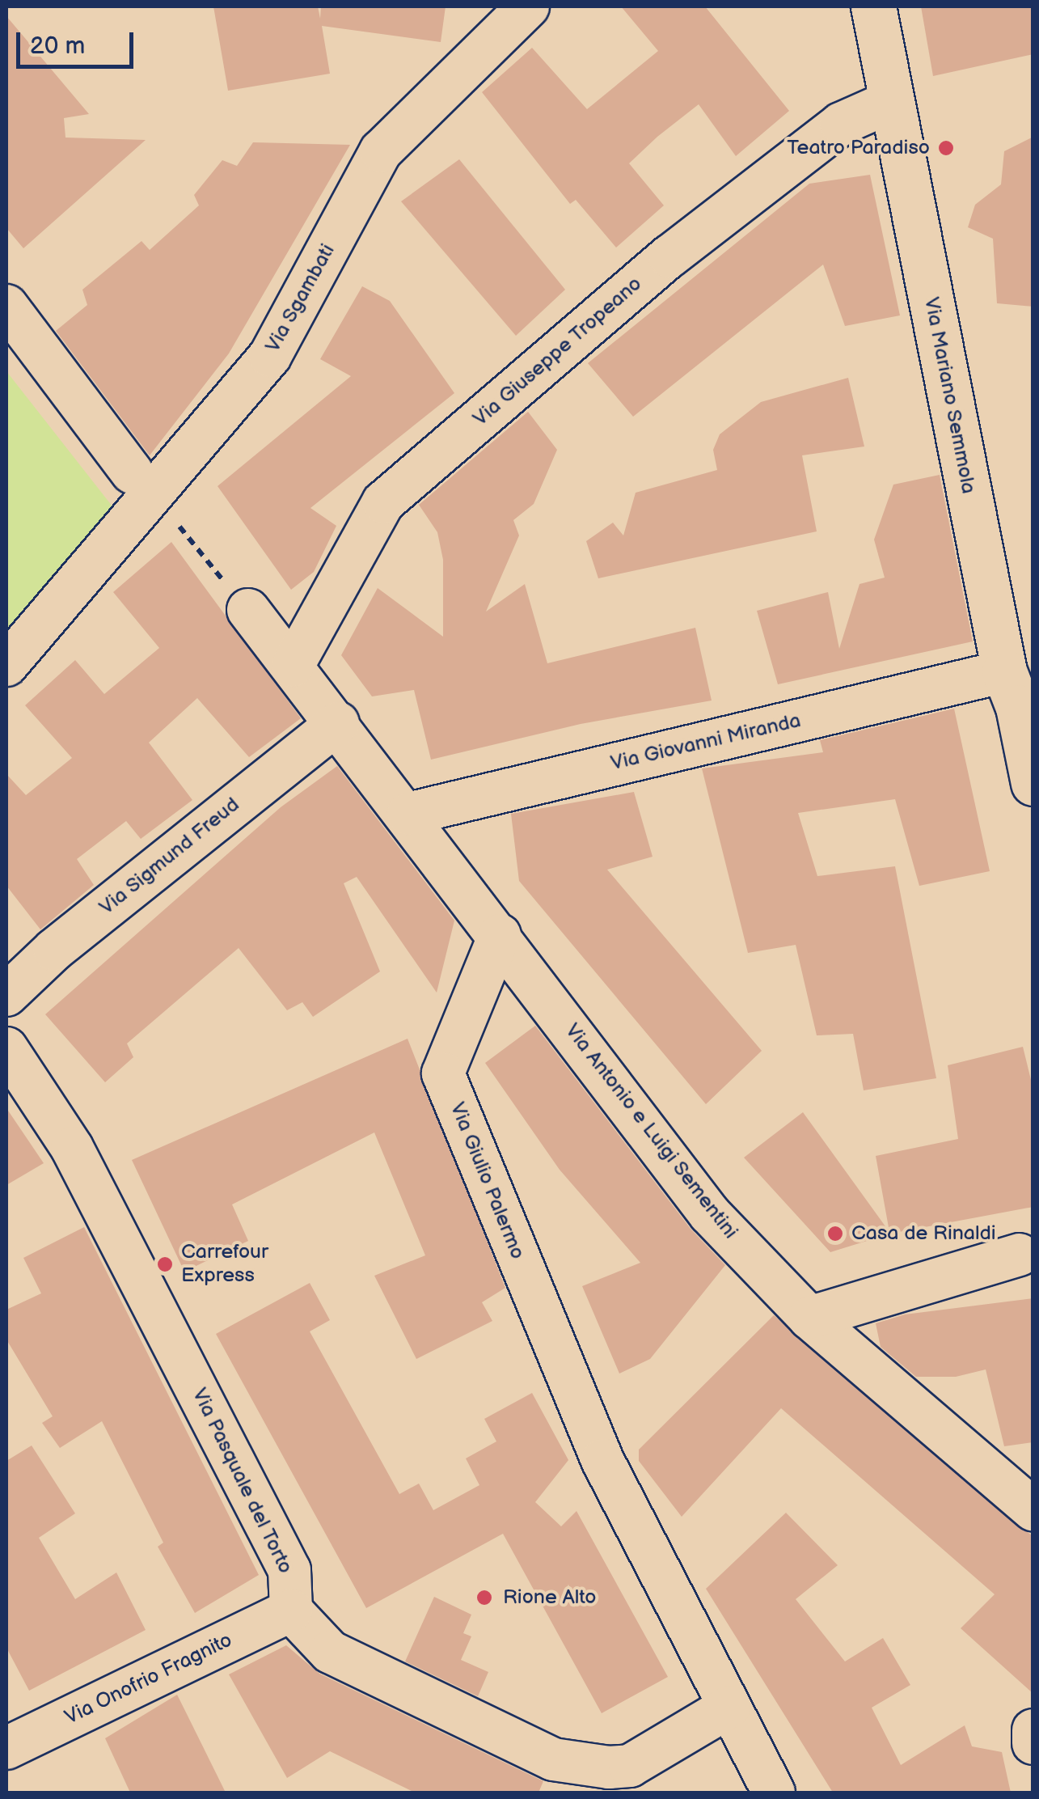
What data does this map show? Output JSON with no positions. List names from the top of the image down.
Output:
{
  "streets": {
    "main road": ["Via Mariano Semmola"],
    "street": [
      "Via Sgambati",
      "Via Giuseppe Tropeano",
      "Via Giovanni Miranda",
      "Via Sigmund Freud",
      "Via Antonio e Luigi Sementini",
      "Via Giulio Palermo",
      "Via Pasquale del Torto",
      "Via Onofrio Fragnito"
    ]
  },
  "crossings": [
    ["Via Giuseppe Tropeano", "Via Mariano Semmola"],
    ["Via Mariano Semmola", "Via Giovanni Miranda"],
    ["Via Antonio e Luigi Sementini", "Via Giulio Palermo"],
    ["Via Pasquale del Torto", "Via Onofrio Fragnito"]
  ],
  "places": [
    "Teatro Paradiso",
    "Casa de Rinaldi",
    "Carrefour Express",
    "Rione Alto"
  ],
  "scale_bar": "20 m"
}
